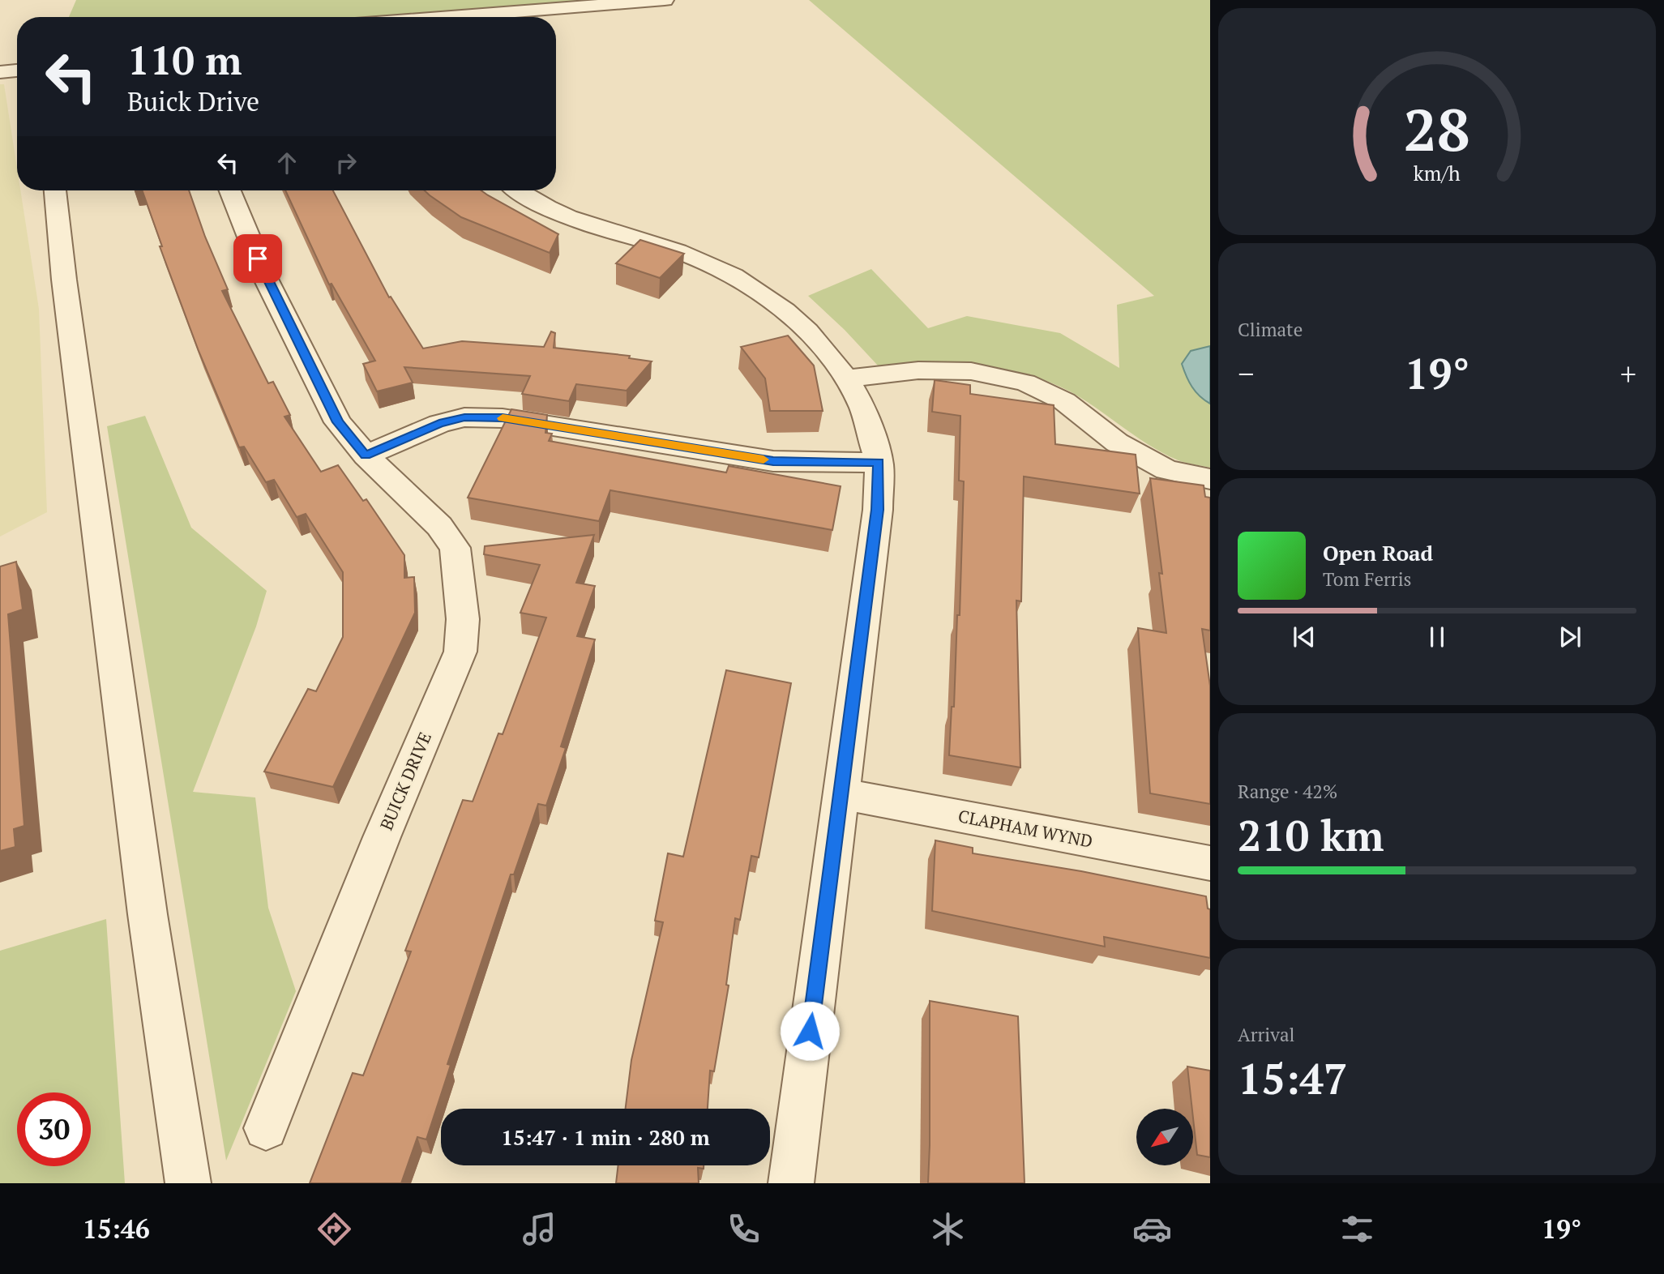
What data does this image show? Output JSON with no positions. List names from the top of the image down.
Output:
{
  "streets": {
    "street": ["BUICK DRIVE", "CLAPHAM WYND"]
  },
  "north": "bottom left",
  "page": {
    "turn": ["110 m", "Buick Drive"],
    "tile": [
      "Climate",
      ["Range · 42%", "210 km"],
      ["Arrival", "15:47"]
    ],
    "heat": ["−", "19°", "+"],
    "song": ["Open Road", "Tom Ferris"],
    "limit": "30",
    "trip": "15:47 · 1 min · 280 m",
    "tabs": ["15:46", "19°"],
    "gauge": ["28", "km/h"]
  }
}
